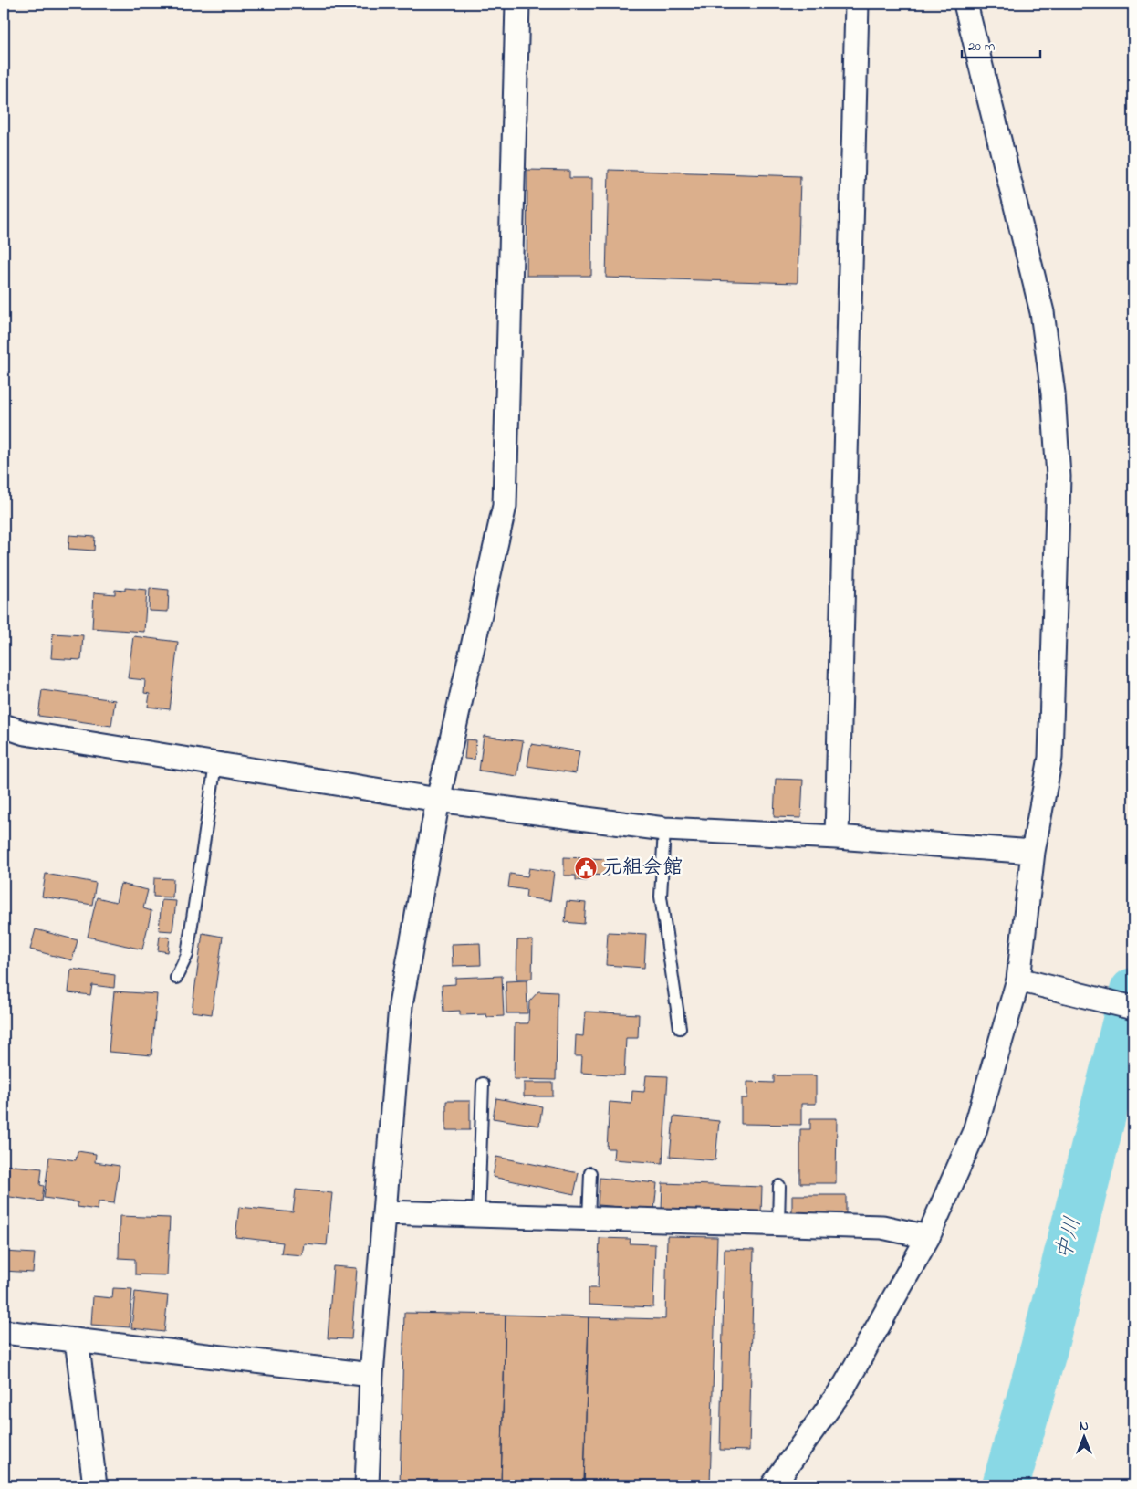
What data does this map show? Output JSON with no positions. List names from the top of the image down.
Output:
{
  "water": ["中川"],
  "places": {
    "public building": ["元組会館"]
  },
  "scale_bar": "20 m",
  "north": "top"
}
